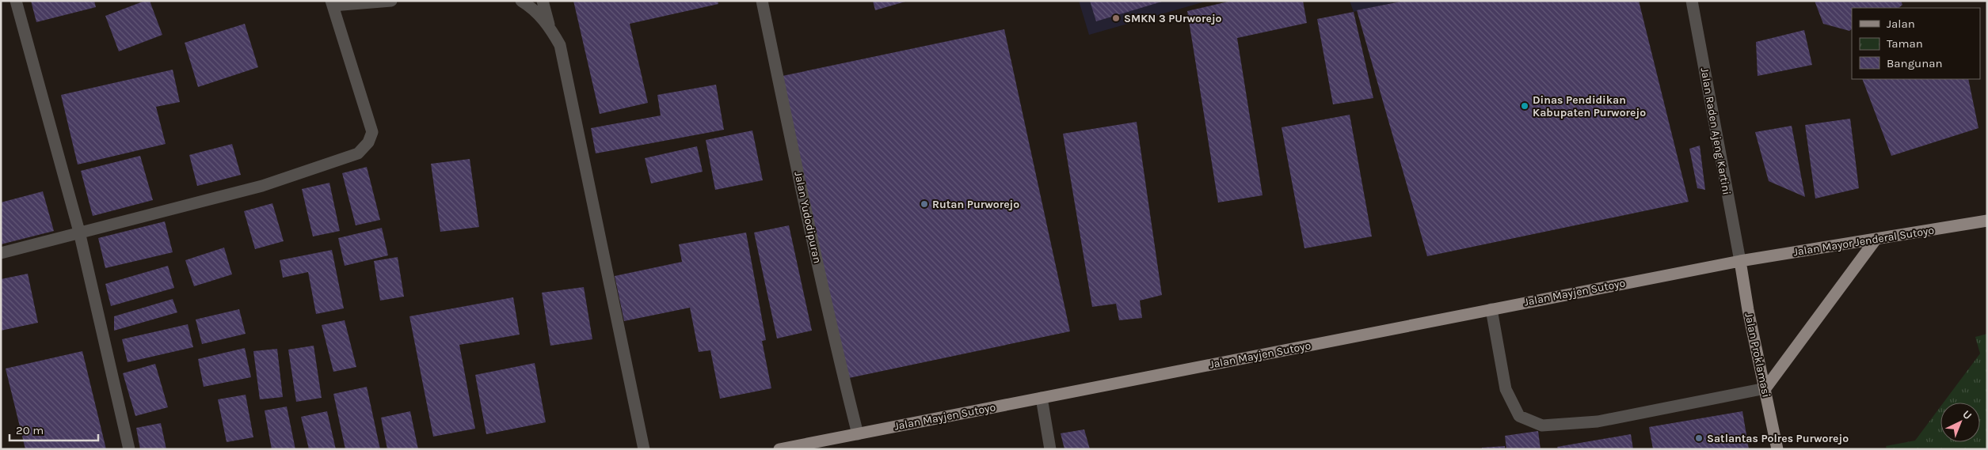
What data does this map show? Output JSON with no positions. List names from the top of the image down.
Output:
{
  "streets": {
    "main road": ["Jalan Mayor Jenderal Sutoyo", "Jalan Mayjen Sutoyo", "Jalan Proklamasi"],
    "street": ["Jalan Raden Ajeng Kartini", "Jalan Yudodipuran"]
  },
  "crossings": [
    ["Jalan Raden Ajeng Kartini", "Jalan Mayor Jenderal Sutoyo"],
    ["Jalan Raden Ajeng Kartini", "Jalan Mayjen Sutoyo"],
    ["Jalan Raden Ajeng Kartini", "Jalan Proklamasi"],
    ["Jalan Yudodipuran", "Jalan Mayjen Sutoyo"],
    ["Jalan Mayor Jenderal Sutoyo", "Jalan Mayjen Sutoyo"],
    ["Jalan Mayor Jenderal Sutoyo", "Jalan Proklamasi"],
    ["Jalan Mayjen Sutoyo", "Jalan Proklamasi"]
  ],
  "places": [
    "SMKN 3 PUrworejo",
    "Dinas Pendidikan Kabupaten Purworejo",
    "Rutan Purworejo",
    "Satlantas Polres Purworejo"
  ],
  "legend": ["Jalan", "Taman", "Bangunan"],
  "scale_bar": "20 m",
  "north": "top right"
}
